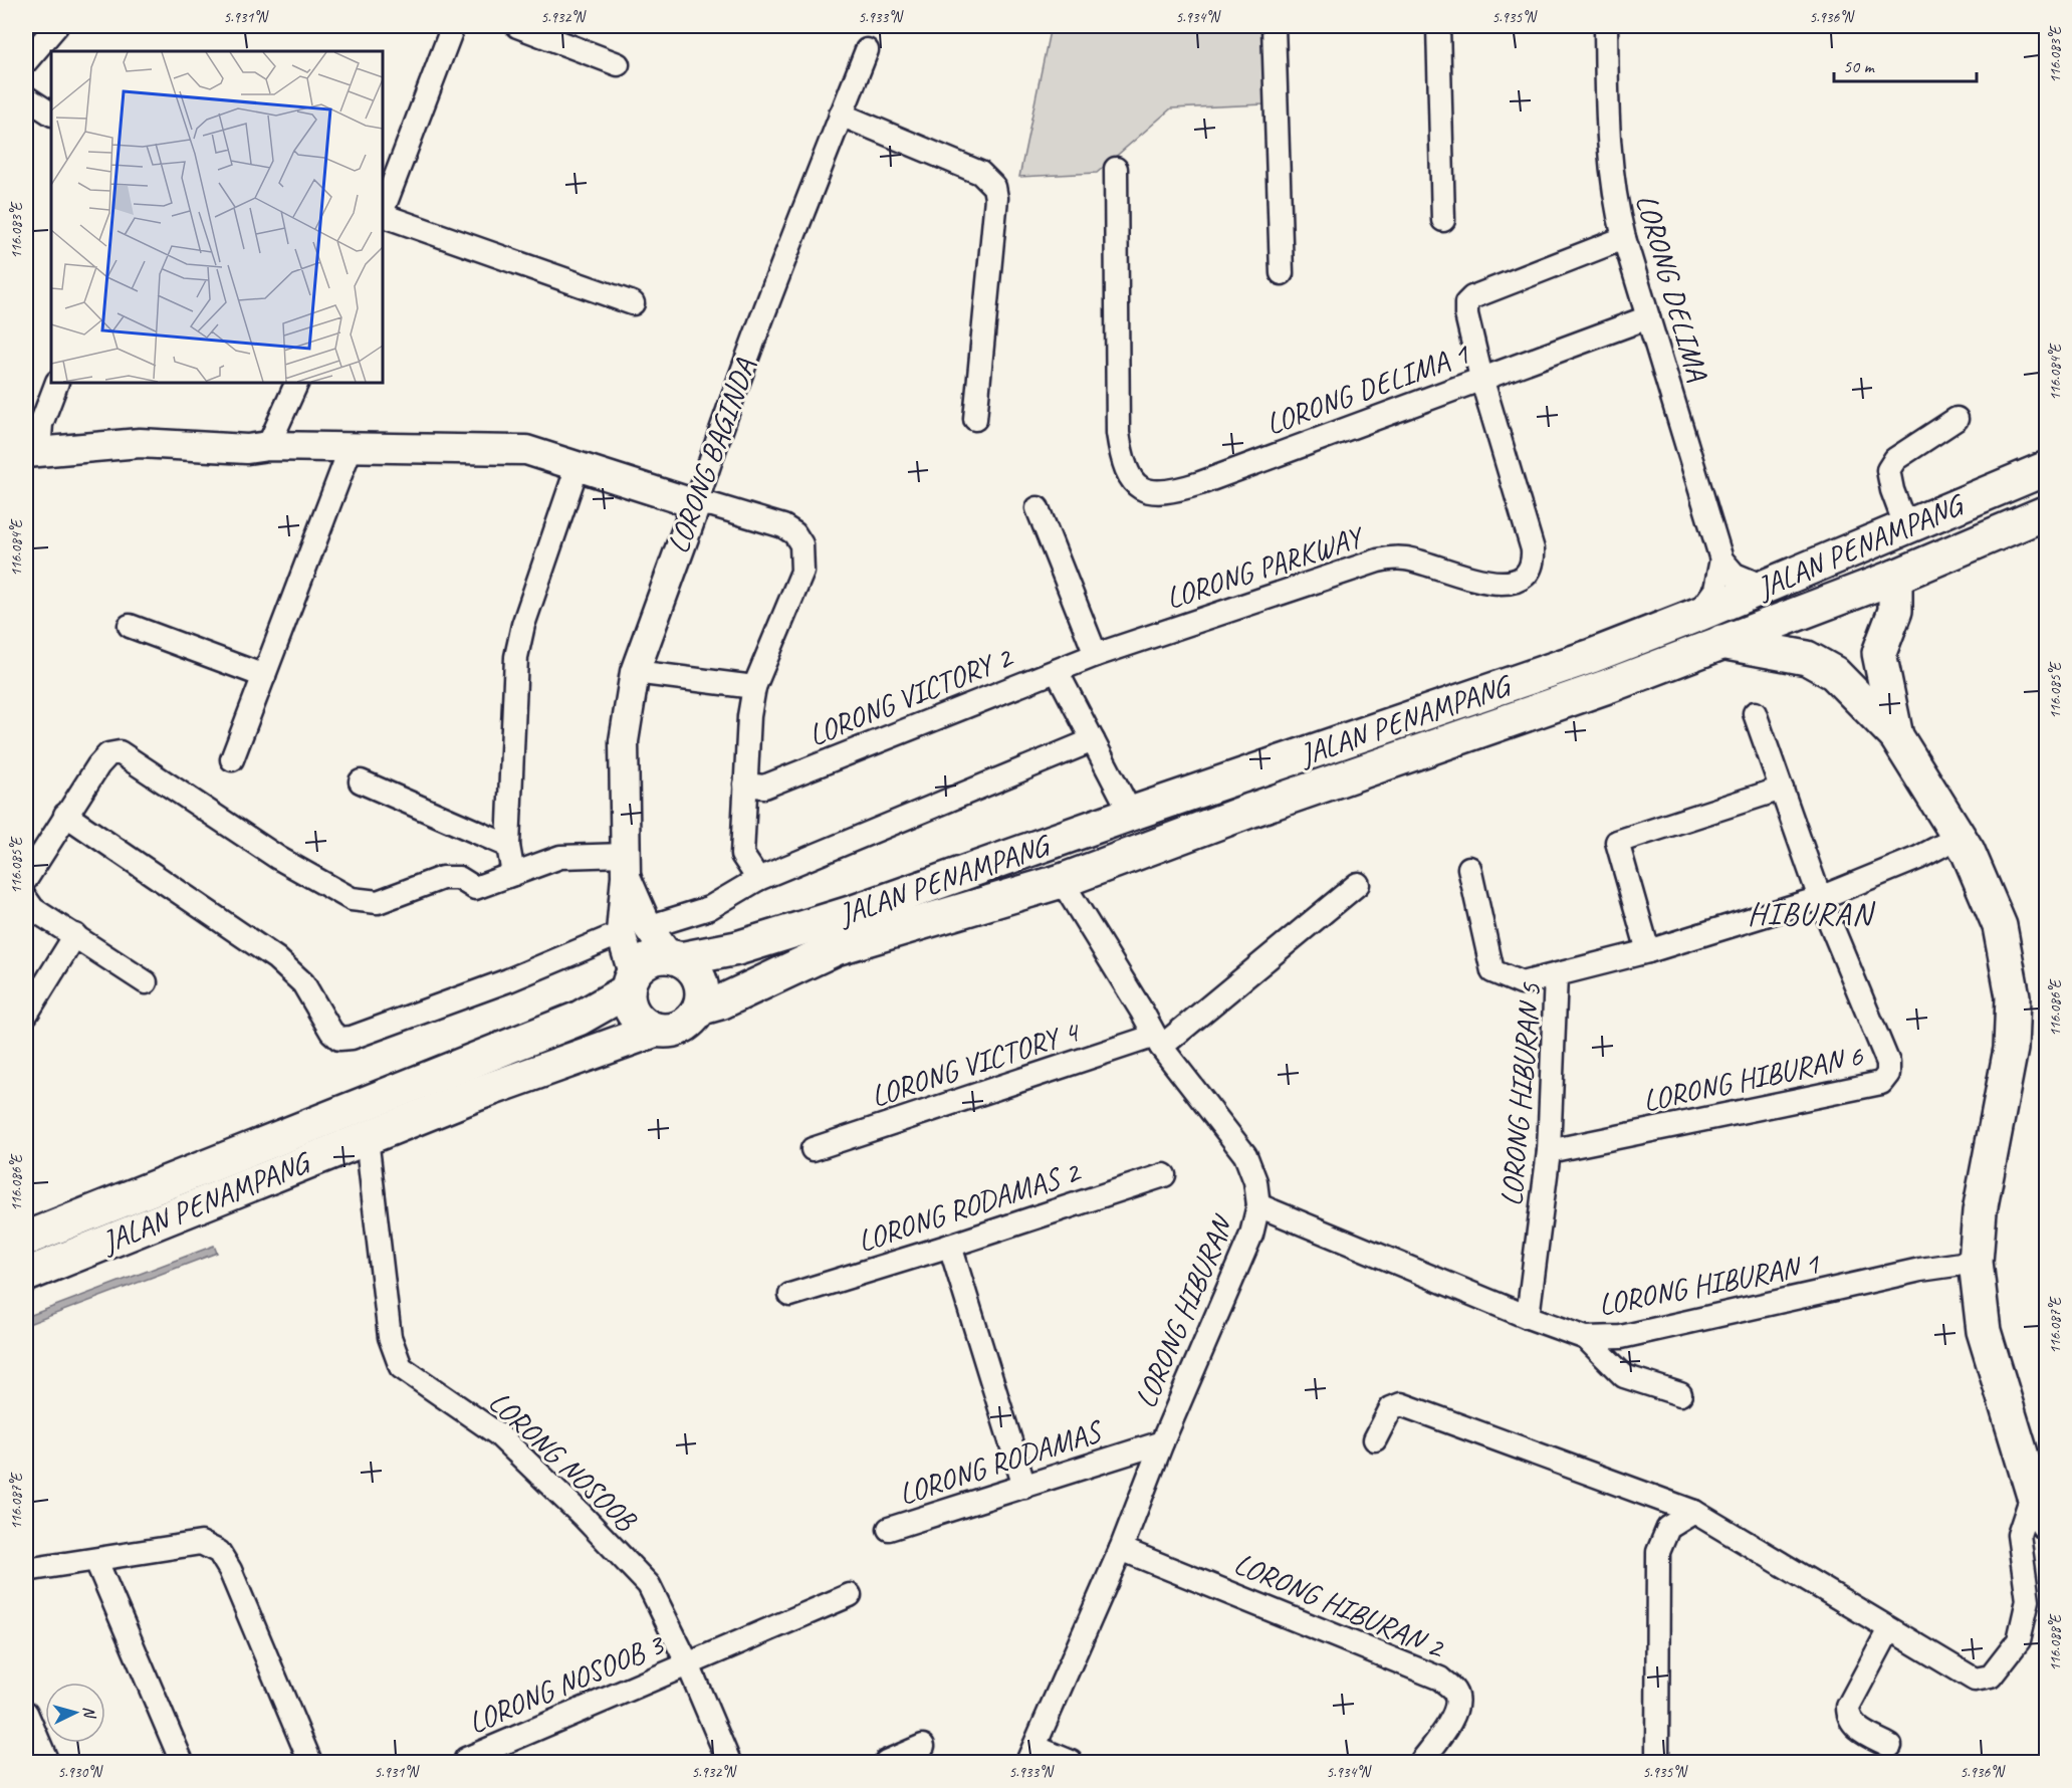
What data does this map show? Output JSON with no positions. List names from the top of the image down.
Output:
{
  "streets": {
    "main road": ["JALAN PENAMPANG"],
    "street": [
      "LORONG DELIMA",
      "LORONG DELIMA 1",
      "LORONG BAGINDA",
      "LORONG PARKWAY",
      "LORONG VICTORY 2",
      "LORONG VICTORY 4",
      "LORONG HIBURAN 6",
      "LORONG HIBURAN 5",
      "LORONG RODAMAS 2",
      "LORONG HIBURAN 1",
      "LORONG HIBURAN",
      "LORONG NOSOOB",
      "LORONG RODAMAS",
      "LORONG HIBURAN 2",
      "LORONG NOSOOB 3"
    ]
  },
  "crossings": [
    ["LORONG DELIMA", "LORONG DELIMA 1"],
    ["LORONG DELIMA", "JALAN PENAMPANG"],
    ["LORONG DELIMA 1", "LORONG PARKWAY"],
    ["LORONG BAGINDA", "JALAN PENAMPANG"],
    ["JALAN PENAMPANG", "LORONG HIBURAN"],
    ["JALAN PENAMPANG", "LORONG NOSOOB"],
    ["LORONG PARKWAY", "LORONG VICTORY 2"],
    ["LORONG VICTORY 4", "LORONG HIBURAN"],
    ["LORONG HIBURAN 6", "LORONG HIBURAN 5"],
    ["LORONG HIBURAN 5", "LORONG HIBURAN 1"],
    ["LORONG HIBURAN 1", "LORONG HIBURAN"],
    ["LORONG HIBURAN", "LORONG RODAMAS"],
    ["LORONG HIBURAN", "LORONG HIBURAN 2"],
    ["LORONG NOSOOB", "LORONG NOSOOB 3"]
  ],
  "districts": ["HIBURAN"],
  "scale_bar": "50 m",
  "north": "right",
  "coordinates": [
    "5.931°N",
    "5.932°N",
    "5.933°N",
    "5.934°N",
    "5.935°N",
    "5.936°N",
    "116.083°E",
    "116.084°E",
    "116.085°E",
    "116.086°E",
    "116.087°E",
    "116.088°E",
    "5.930°N"
  ]
}
